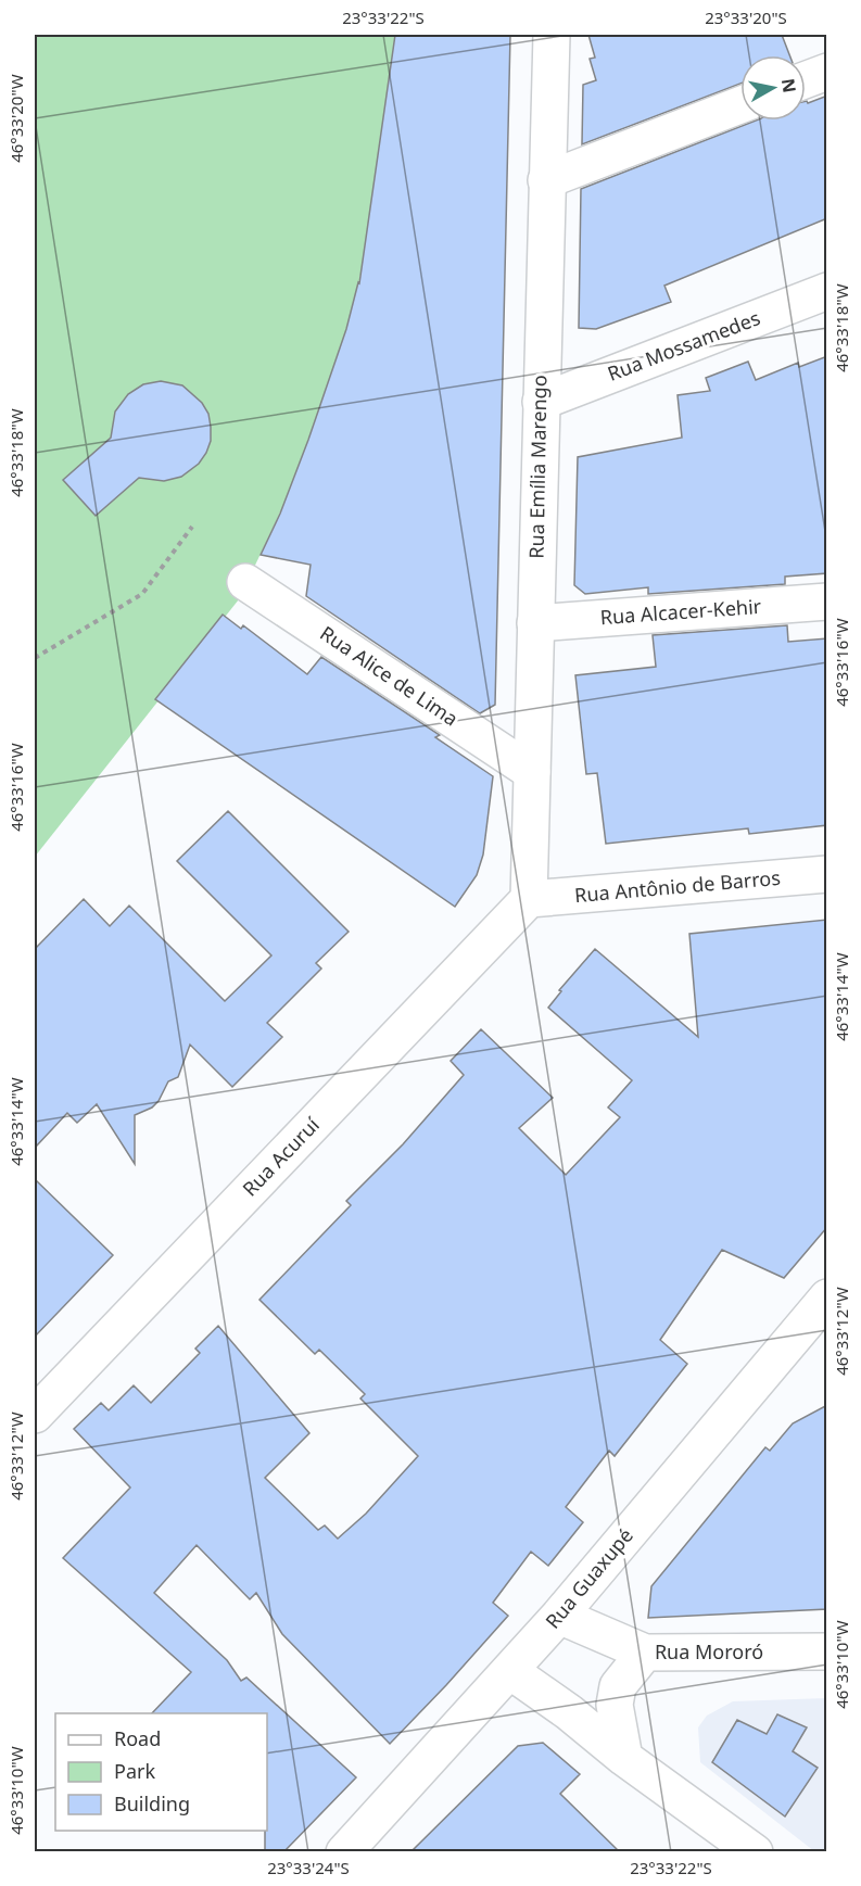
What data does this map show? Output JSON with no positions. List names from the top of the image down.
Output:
{
  "streets": {
    "street": [
      "Rua Mossamedes",
      "Rua Emília Marengo",
      "Rua Alcacer-Kehir",
      "Rua Alice de Lima",
      "Rua Antônio de Barros",
      "Rua Acuruí",
      "Rua Guaxupé",
      "Rua Mororó"
    ]
  },
  "crossings": [
    ["Rua Mossamedes", "Rua Emília Marengo"],
    ["Rua Emília Marengo", "Rua Alcacer-Kehir"],
    ["Rua Emília Marengo", "Rua Alice de Lima"],
    ["Rua Emília Marengo", "Rua Antônio de Barros"],
    ["Rua Emília Marengo", "Rua Acuruí"],
    ["Rua Antônio de Barros", "Rua Acuruí"],
    ["Rua Guaxupé", "Rua Mororó"]
  ],
  "legend": ["Road", "Park", "Building"],
  "north": "right",
  "coordinates": [
    "23°33'22\"S",
    "23°33'20\"S",
    "46°33'20\"W",
    "46°33'18\"W",
    "46°33'16\"W",
    "46°33'14\"W",
    "46°33'12\"W",
    "46°33'10\"W",
    "23°33'24\"S"
  ]
}
